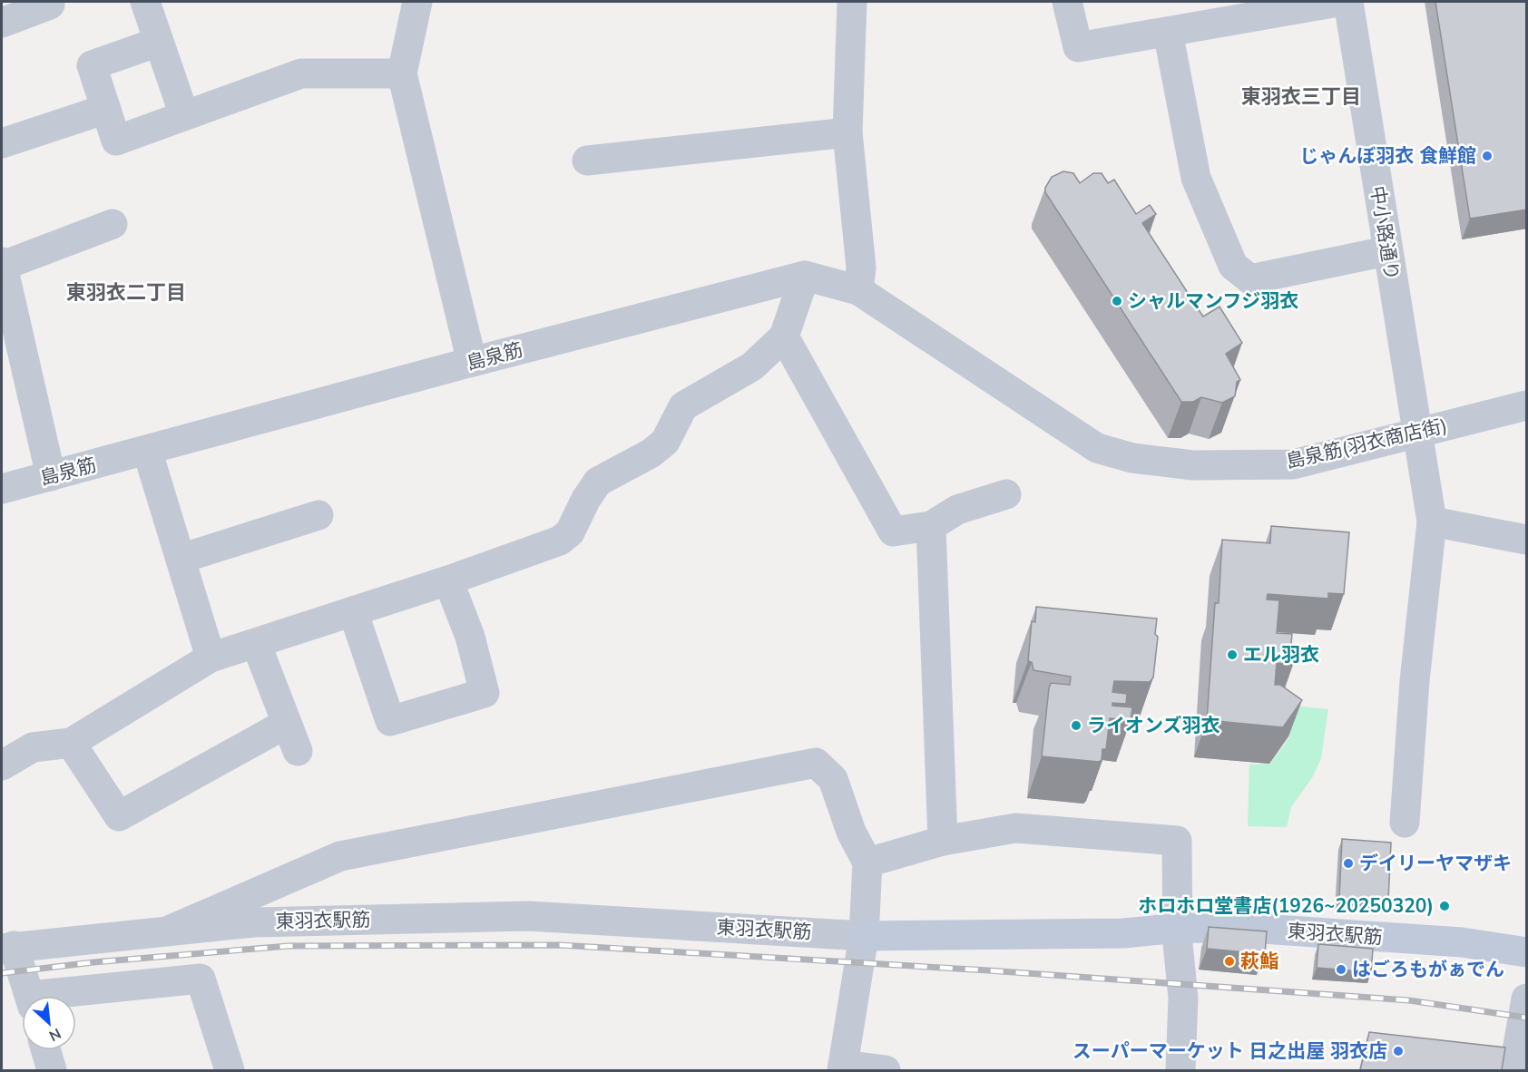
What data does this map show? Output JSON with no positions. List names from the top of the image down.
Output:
{
  "streets": {
    "street": [
      "中小路通り",
      "島泉筋",
      "島泉筋(羽衣商店街)",
      "東羽衣駅筋"
    ]
  },
  "crossings": [
    ["中小路通り", "島泉筋(羽衣商店街)"],
    ["島泉筋", "島泉筋(羽衣商店街)"]
  ],
  "districts": ["東羽衣三丁目", "東羽衣二丁目"],
  "places": [
    "じゃんぼ羽衣 食鮮館",
    "シャルマンフジ羽衣",
    "エル羽衣",
    "ライオンズ羽衣",
    "デイリーヤマザキ",
    "ホロホロ堂書店(1926~20250320)",
    "萩鮨",
    "はごろもがぁでん",
    "スーパーマーケット 日之出屋 羽衣店"
  ],
  "north": "bottom right"
}
